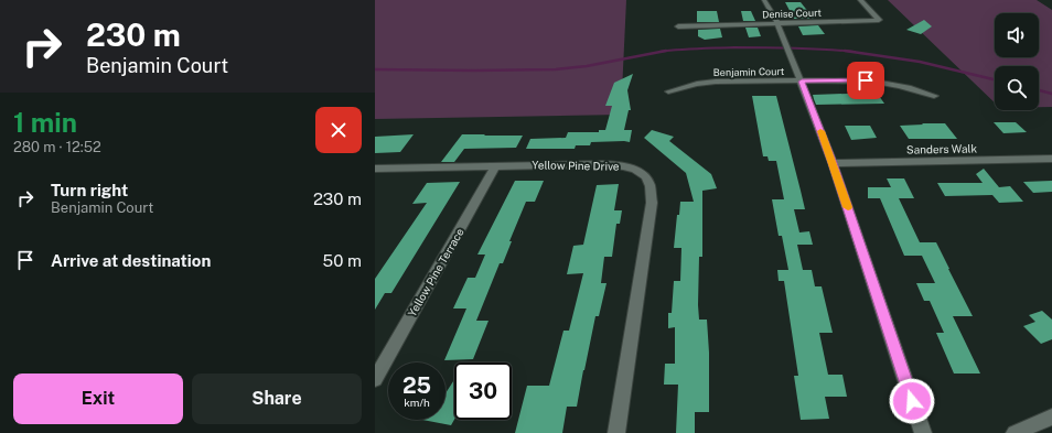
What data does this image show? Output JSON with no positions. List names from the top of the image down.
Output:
{
  "streets": {
    "street": [
      "Denise Court",
      "Benjamin Court",
      "Sanders Walk",
      "Yellow Pine Drive",
      "Yellow Pine Terrace"
    ]
  },
  "crossings": [
    ["Yellow Pine Drive", "Yellow Pine Terrace"]
  ],
  "page": {
    "turn": ["230 m", "Benjamin Court"],
    "heading": ["1 min", "280 m · 12:52"],
    "list": [
      {
        "name": "Turn right",
        "note": "Benjamin Court",
        "value": "230 m"
      },
      {
        "name": "Arrive at destination",
        "value": "50 m"
      }
    ],
    "speed": "25 km/h",
    "limit": "30",
    "buttons": ["Exit", "Share"]
  }
}
